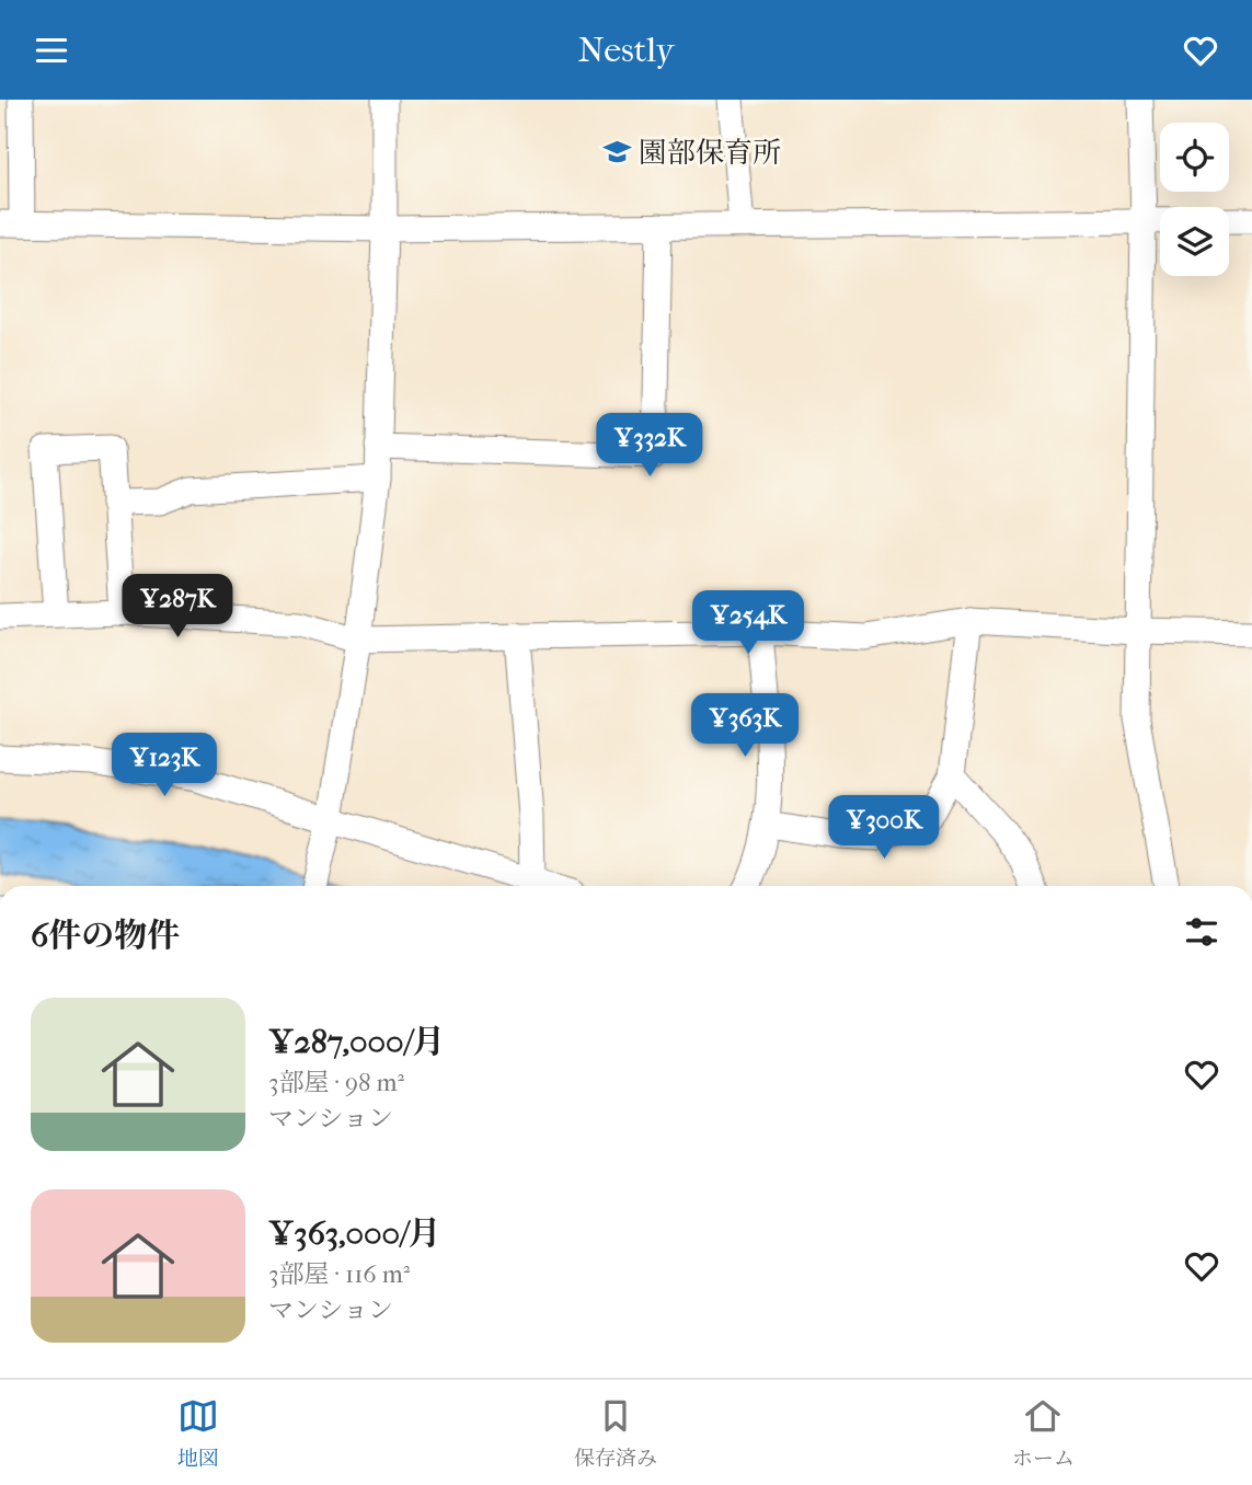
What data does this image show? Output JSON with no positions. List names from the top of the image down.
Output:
{
  "places": {
    "school or university": ["園部保育所"]
  },
  "page": {
    "header": "Nestly",
    "price": [
      "¥332K",
      "¥287K",
      "¥254K",
      "¥363K",
      "¥123K",
      "¥300K"
    ],
    "heading": "6件の物件",
    "list": [
      {
        "name": "¥287,000/月",
        "note": "3部屋 · 98 m² · マンション"
      },
      {
        "name": "¥363,000/月",
        "note": "3部屋 · 116 m² · マンション"
      }
    ],
    "tabs": ["地図", "保存済み", "ホーム"]
  }
}
